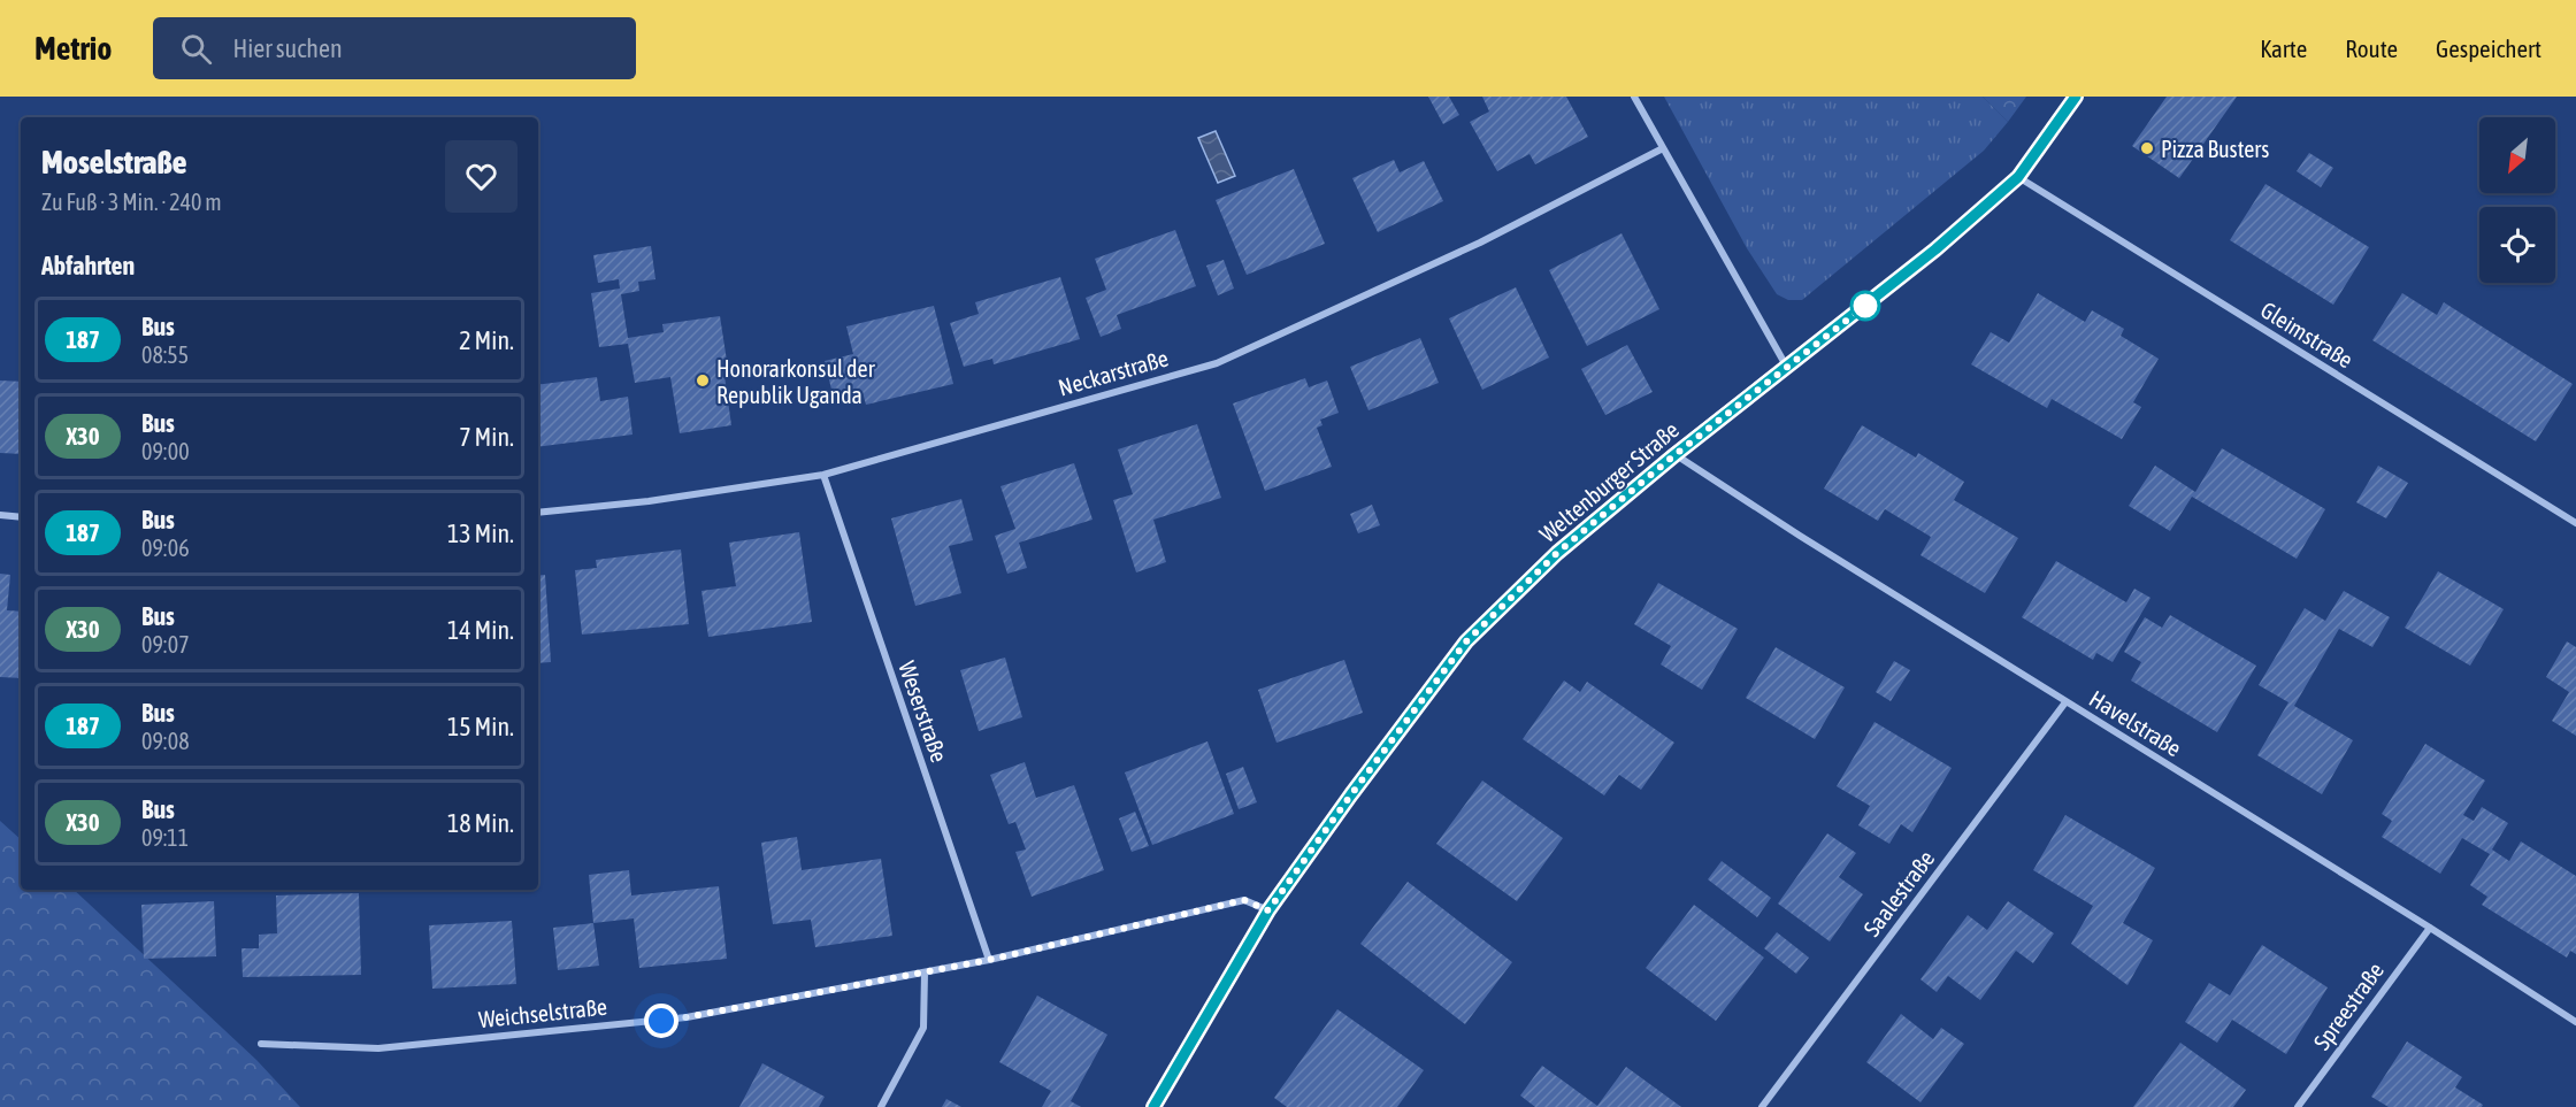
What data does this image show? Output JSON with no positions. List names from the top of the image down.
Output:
{
  "streets": {
    "main road": ["Weltenburger Straße"],
    "street": [
      "Gleimstraße",
      "Neckarstraße",
      "Weserstraße",
      "Havelstraße",
      "Saalestraße",
      "Spreestraße",
      "Weichselstraße"
    ]
  },
  "crossings": [
    ["Gleimstraße", "Weltenburger Straße"],
    ["Neckarstraße", "Weserstraße"],
    ["Weltenburger Straße", "Havelstraße"],
    ["Weltenburger Straße", "Weichselstraße"],
    ["Weserstraße", "Weichselstraße"],
    ["Havelstraße", "Saalestraße"],
    ["Havelstraße", "Spreestraße"]
  ],
  "places": ["Pizza Busters", "Honorarkonsul der Republik Uganda"],
  "lines": ["bus line 187"],
  "north": "bottom left",
  "page": {
    "header": "Metrio",
    "search": "Hier suchen",
    "nav": ["Karte", "Route", "Gespeichert"],
    "heading": [
      ["Moselstraße", "Zu Fuß · 3 Min. · 240 m"],
      "Abfahrten"
    ],
    "list": [
      {
        "mark": "187",
        "name": "Bus",
        "note": "08:55",
        "value": "2 Min."
      },
      {
        "mark": "X30",
        "name": "Bus",
        "note": "09:00",
        "value": "7 Min."
      },
      {
        "mark": "187",
        "name": "Bus",
        "note": "09:06",
        "value": "13 Min."
      },
      {
        "mark": "X30",
        "name": "Bus",
        "note": "09:07",
        "value": "14 Min."
      },
      {
        "mark": "187",
        "name": "Bus",
        "note": "09:08",
        "value": "15 Min."
      },
      {
        "mark": "X30",
        "name": "Bus",
        "note": "09:11",
        "value": "18 Min."
      }
    ]
  }
}
